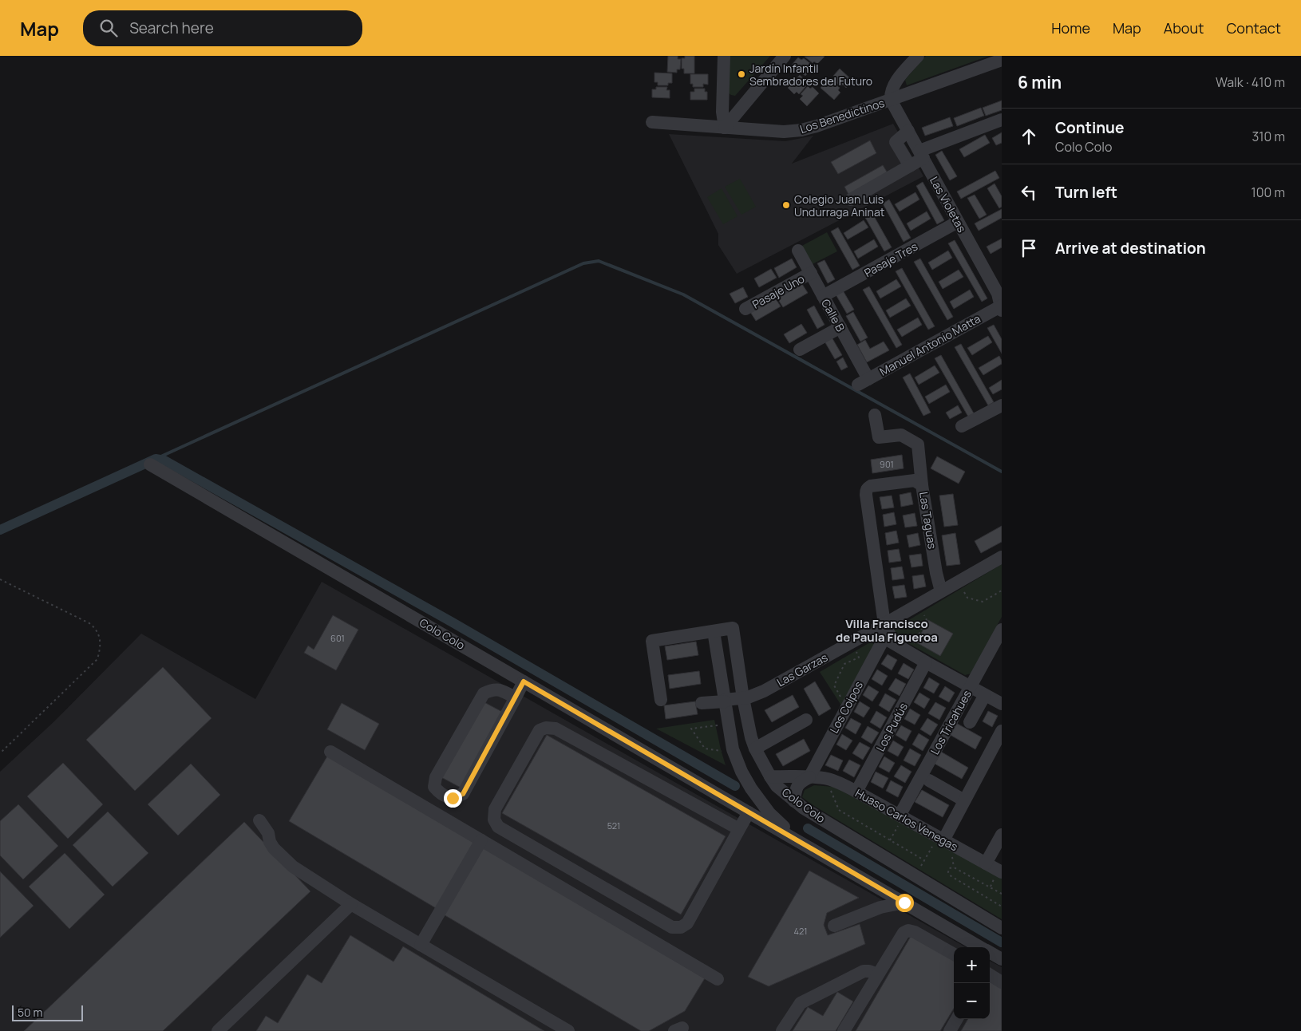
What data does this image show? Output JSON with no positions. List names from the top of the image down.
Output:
{
  "streets": {
    "street": [
      "Los Benedictinos",
      "Las Violetas",
      "Pasaje Tres",
      "Pasaje Uno",
      "Calle B",
      "Manuel Antonio Matta",
      "Las Taguas",
      "Colo Colo",
      "Las Garzas",
      "Los Coipos",
      "Los Tricahues",
      "Los Pudús",
      "Huaso Carlos Venegas"
    ]
  },
  "crossings": [
    ["Los Benedictinos", "Las Violetas"],
    ["Las Violetas", "Pasaje Tres"],
    ["Las Violetas", "Manuel Antonio Matta"],
    ["Pasaje Tres", "Calle B"],
    ["Pasaje Uno", "Calle B"],
    ["Calle B", "Manuel Antonio Matta"],
    ["Las Taguas", "Las Garzas"],
    ["Colo Colo", "Las Garzas"],
    ["Colo Colo", "Huaso Carlos Venegas"],
    ["Los Coipos", "Huaso Carlos Venegas"],
    ["Los Tricahues", "Huaso Carlos Venegas"],
    ["Los Pudús", "Huaso Carlos Venegas"]
  ],
  "districts": ["Villa Francisco de Paula Figueroa"],
  "places": ["Jardín Infantil Sembradores del Futuro", "Colegio Juan Luis Undurraga Aninat"],
  "house_numbers": [
    "901",
    "601",
    "521",
    "421"
  ],
  "scale_bar": "50 m",
  "page": {
    "header": "Map",
    "search": "Search here",
    "nav": [
      "Home",
      "Map",
      "About",
      "Contact"
    ],
    "heading": ["6 min", "Walk · 410 m"],
    "list": [
      ["Continue", "Colo Colo", "310 m"],
      ["Turn left", "100 m"],
      "Arrive at destination"
    ],
    "map_buttons": ["+", "−"],
    "scale": "50 m"
  }
}
